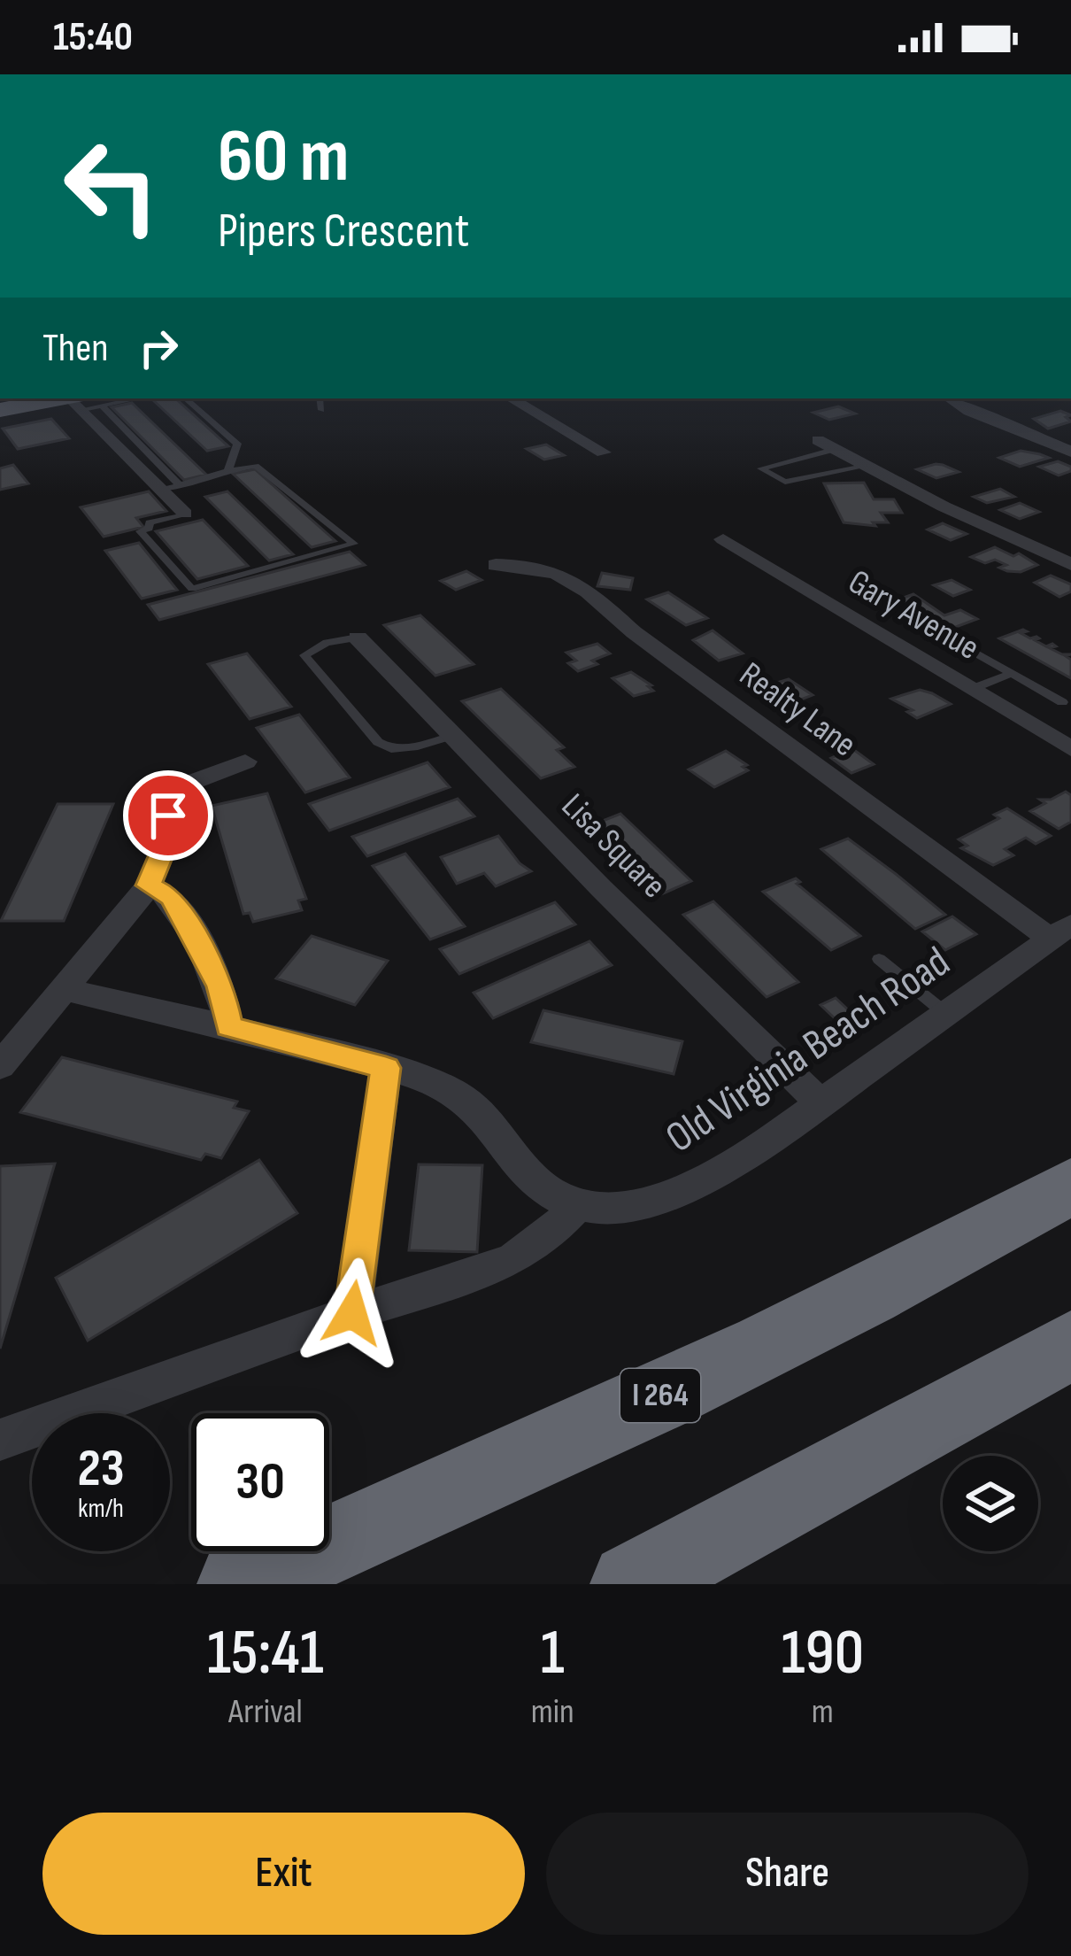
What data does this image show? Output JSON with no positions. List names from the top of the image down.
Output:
{
  "streets": {
    "highway": ["I 264"],
    "street": [
      "Gary Avenue",
      "Realty Lane",
      "Lisa Square",
      "Old Virginia Beach Road"
    ]
  },
  "crossings": [
    ["Realty Lane", "Old Virginia Beach Road"],
    ["Lisa Square", "Old Virginia Beach Road"]
  ],
  "page": {
    "status": "15:40",
    "turn": ["60 m", "Pipers Crescent"],
    "then": "Then",
    "speed": "23 km/h",
    "limit": "30",
    "eta": [
      "15:41",
      "Arrival",
      "1",
      "min",
      "190",
      "m"
    ],
    "buttons": ["Exit", "Share"]
  }
}
